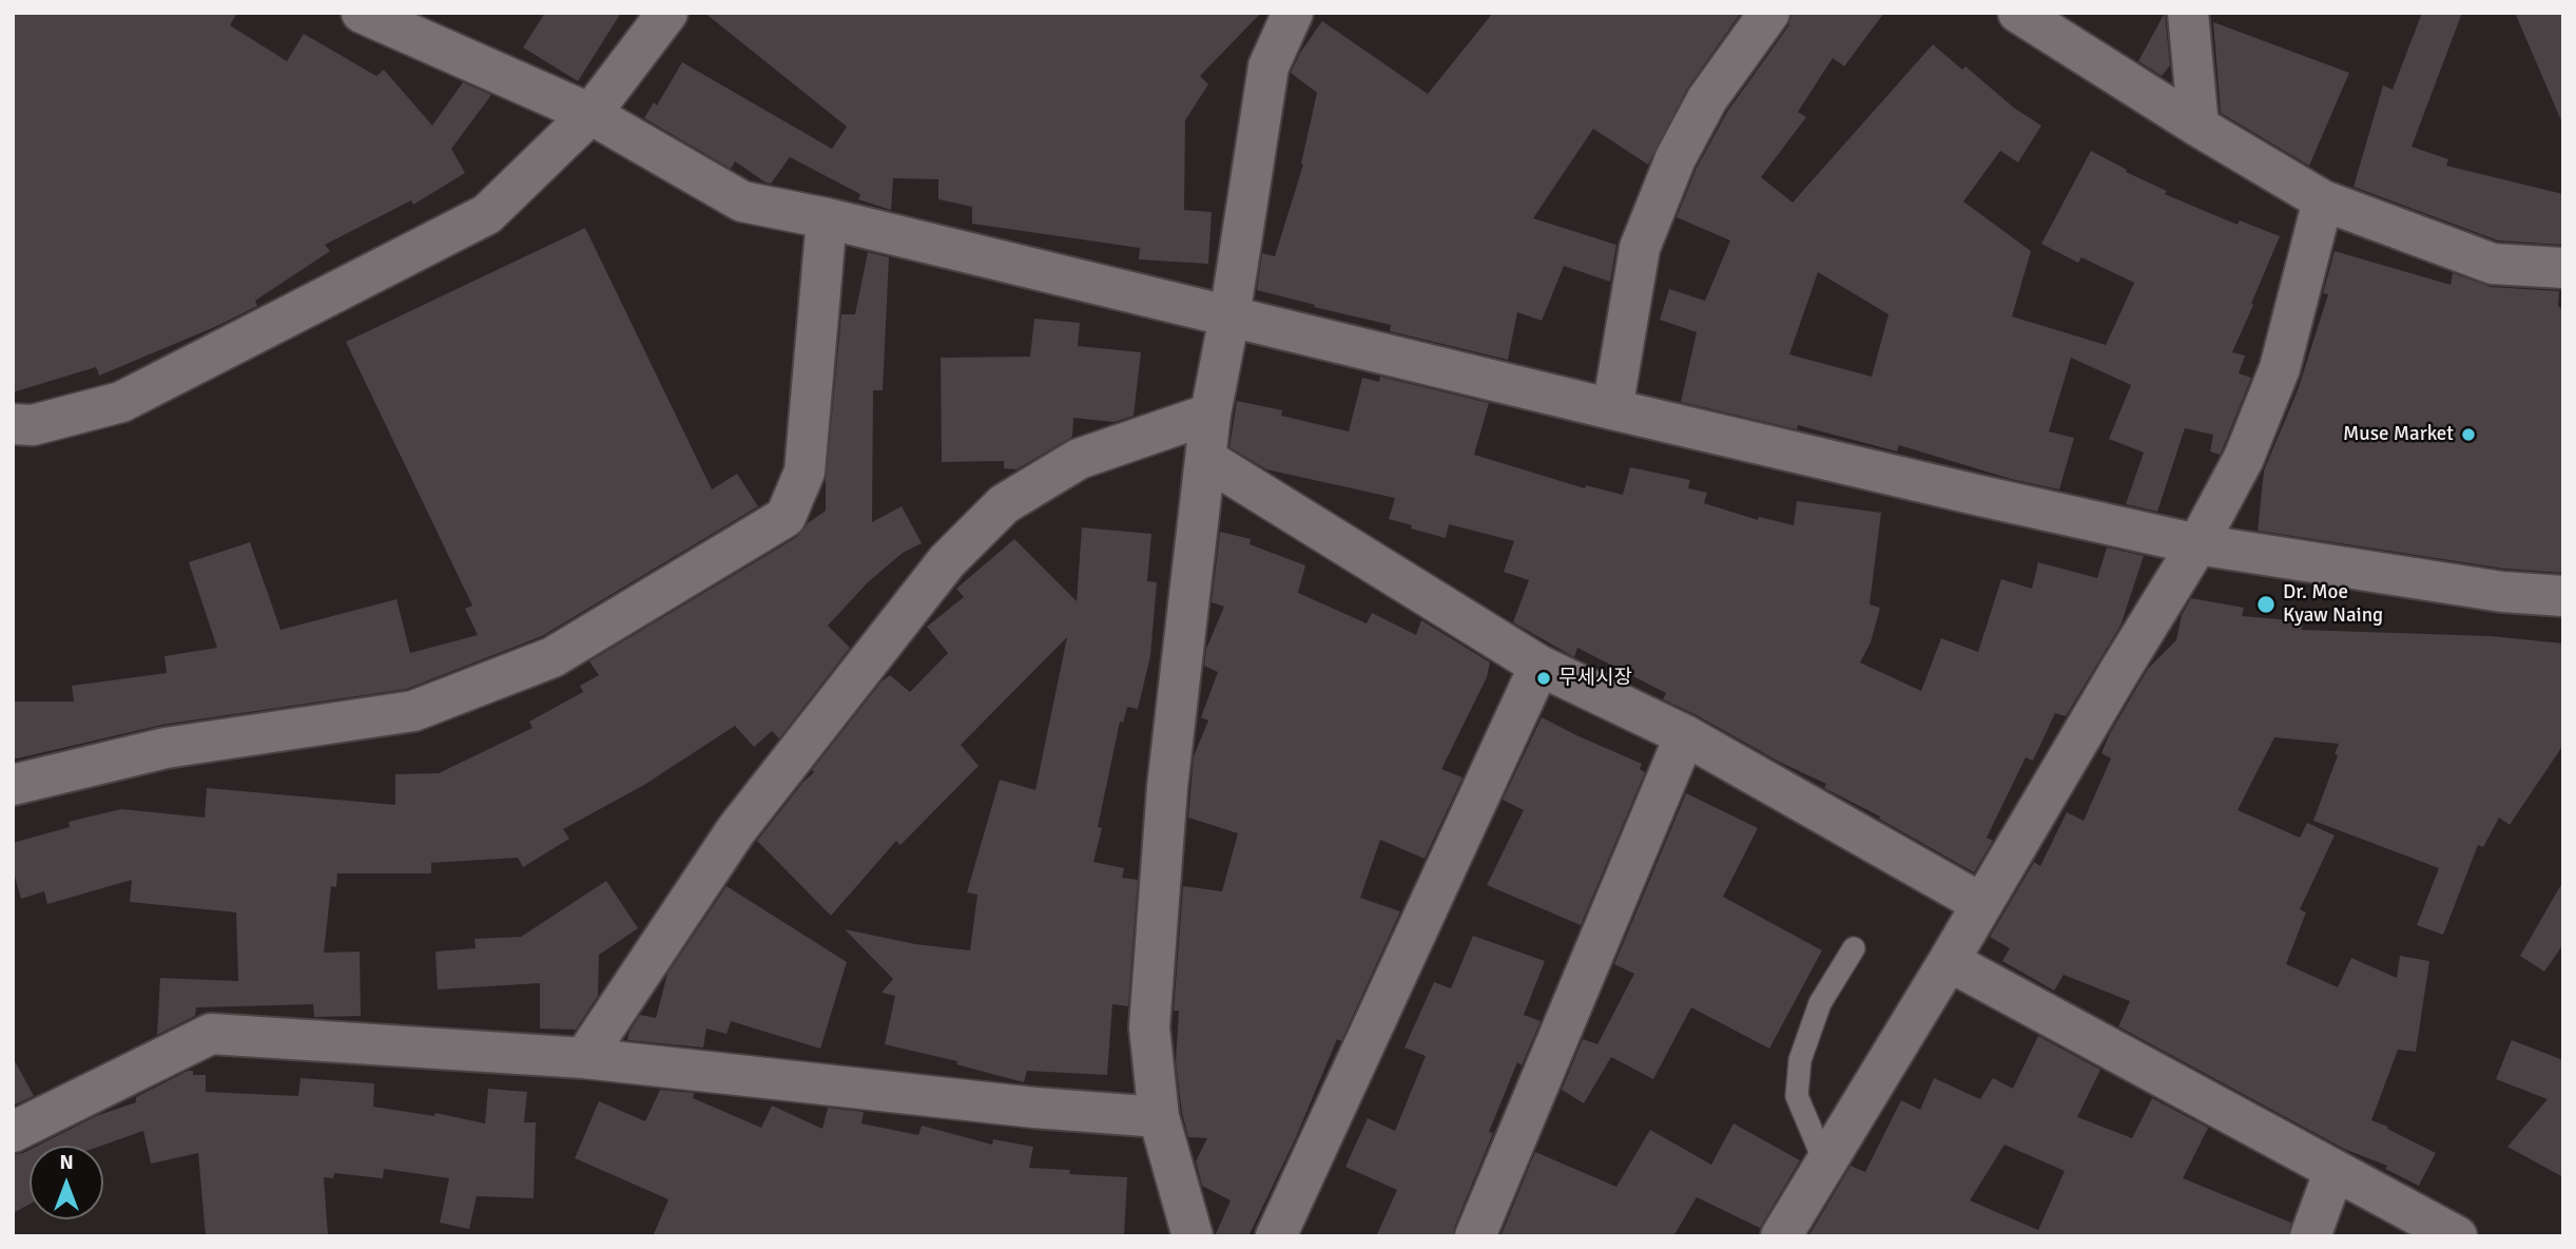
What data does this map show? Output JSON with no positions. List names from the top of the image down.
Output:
{
  "places": ["Muse Market", "Dr. Moe Kyaw Naing", "무세시장"],
  "north": "top"
}
